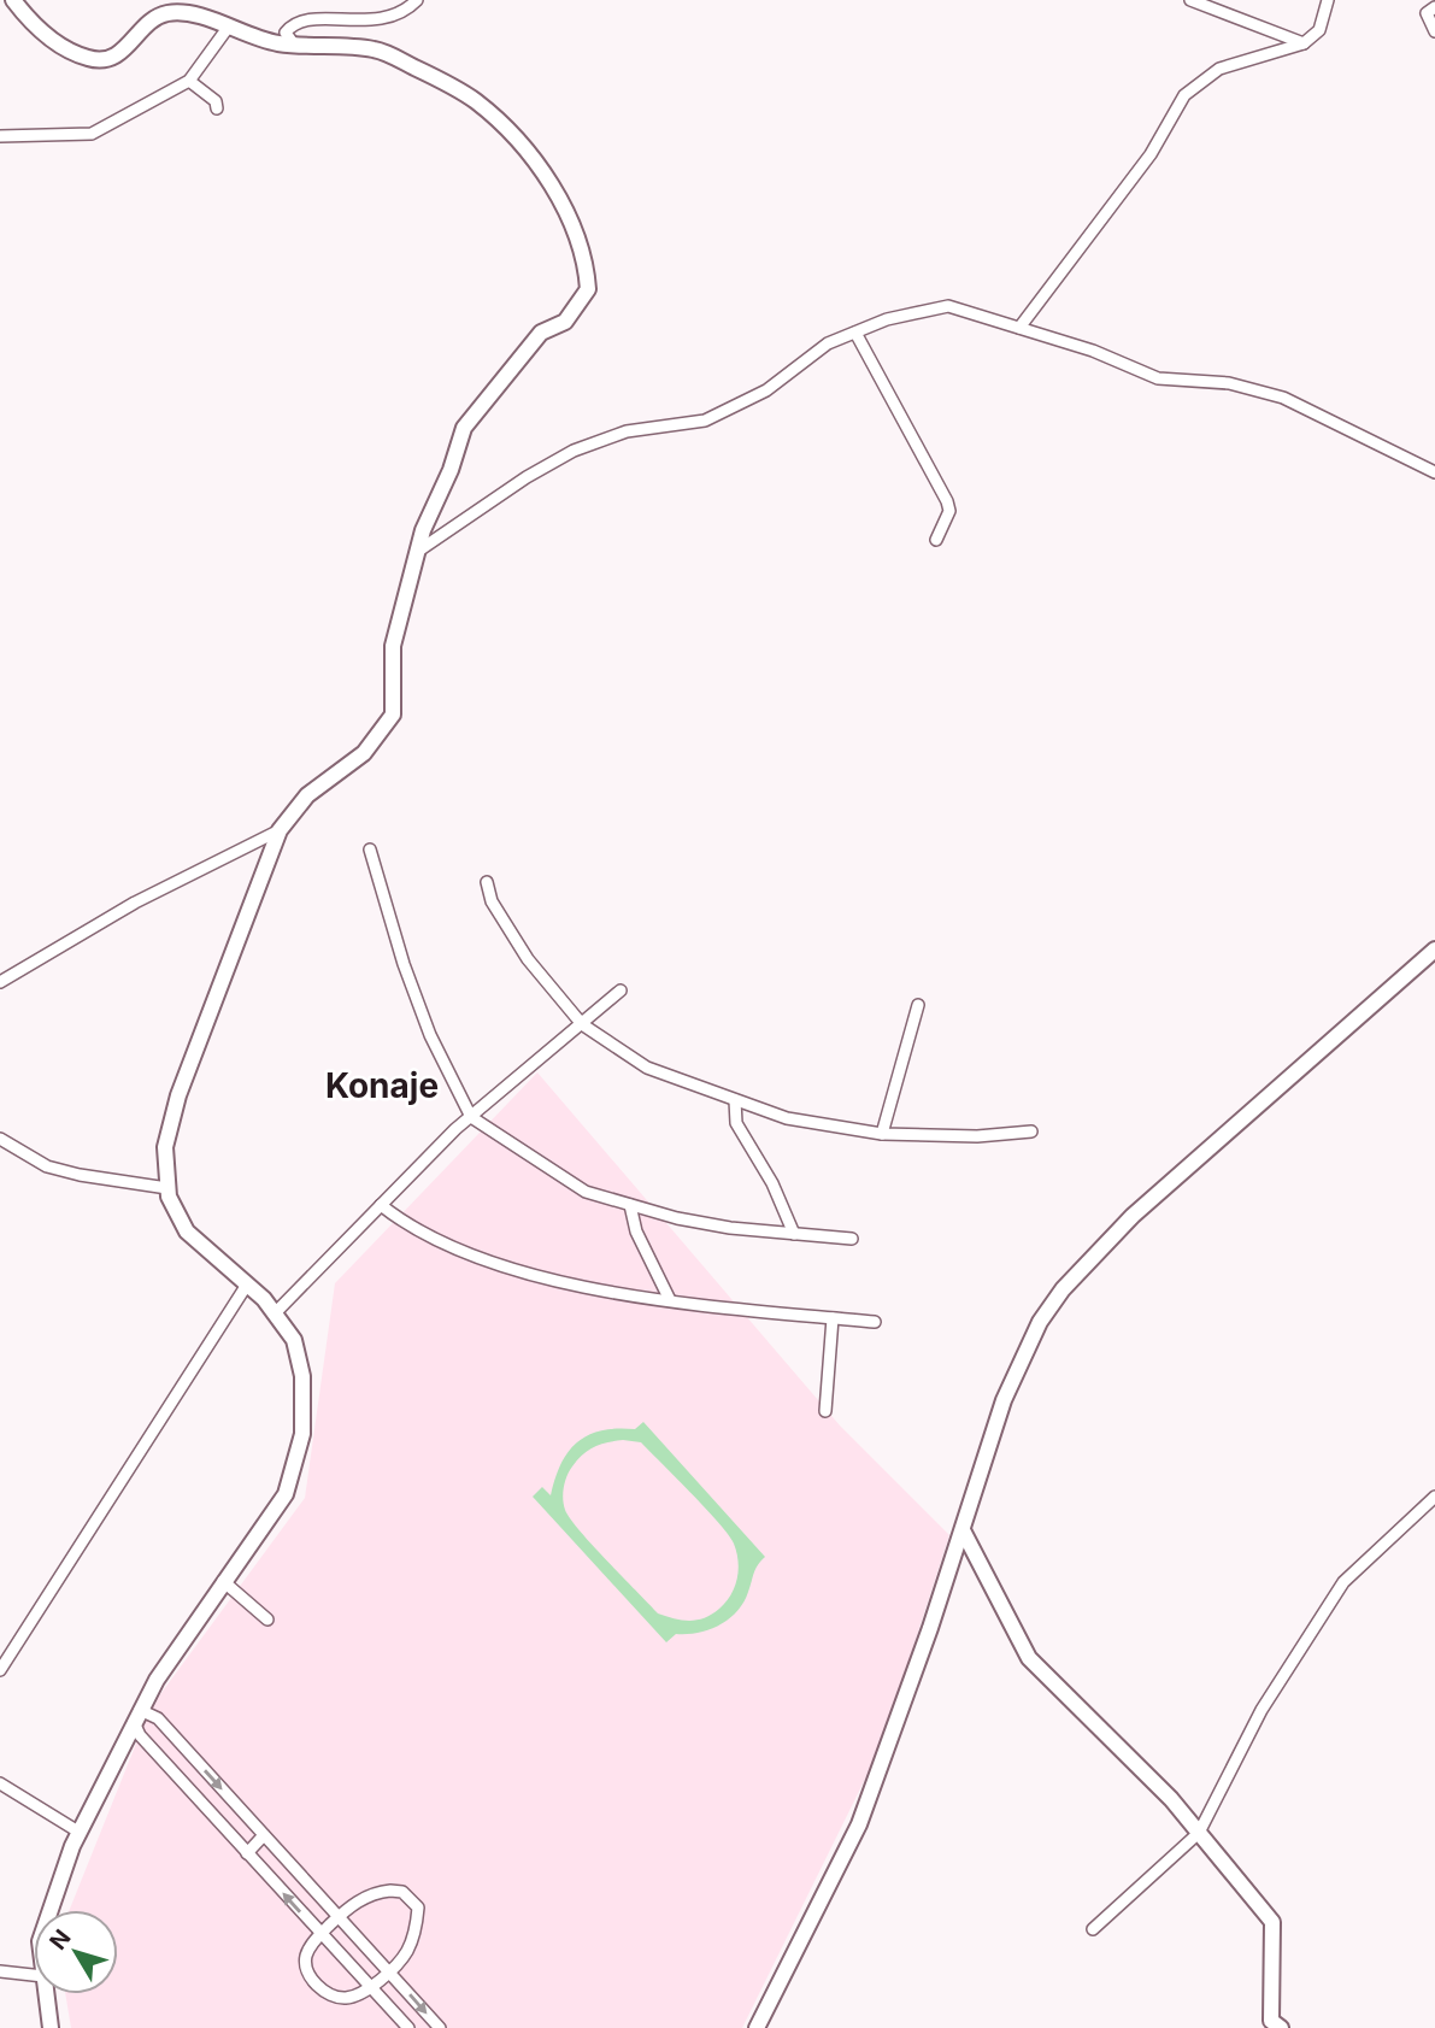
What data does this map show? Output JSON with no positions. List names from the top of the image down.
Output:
{
  "districts": ["Konaje"],
  "north": "top left"
}
